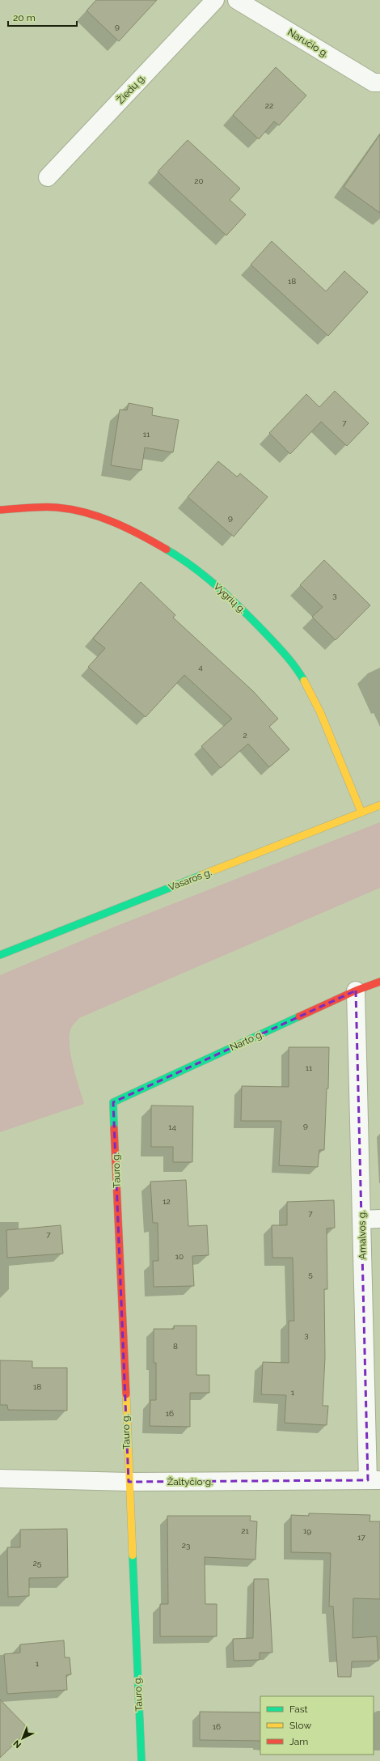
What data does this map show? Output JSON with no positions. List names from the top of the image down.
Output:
{
  "streets": {
    "street": [
      "Naručio g.",
      "Žiedų g.",
      "Vygrių g.",
      "Vasaros g.",
      "Narto g.",
      "Tauro g.",
      "Amalvos g.",
      "Žaltyčio g."
    ]
  },
  "crossings": [
    ["Vygrių g.", "Vasaros g."],
    ["Narto g.", "Tauro g."],
    ["Narto g.", "Amalvos g."],
    ["Tauro g.", "Žaltyčio g."],
    ["Amalvos g.", "Žaltyčio g."]
  ],
  "house_numbers": [
    "9",
    "22",
    "20",
    "18",
    "7",
    "11",
    "9",
    "3",
    "4",
    "2",
    "11",
    "9",
    "14",
    "12",
    "7",
    "7",
    "10",
    "5",
    "3",
    "8",
    "18",
    "1",
    "16",
    "21",
    "19",
    "17",
    "23",
    "25",
    "1",
    "16"
  ],
  "legend": ["Fast", "Slow", "Jam"],
  "scale_bar": "20 m",
  "north": "bottom left"
}
